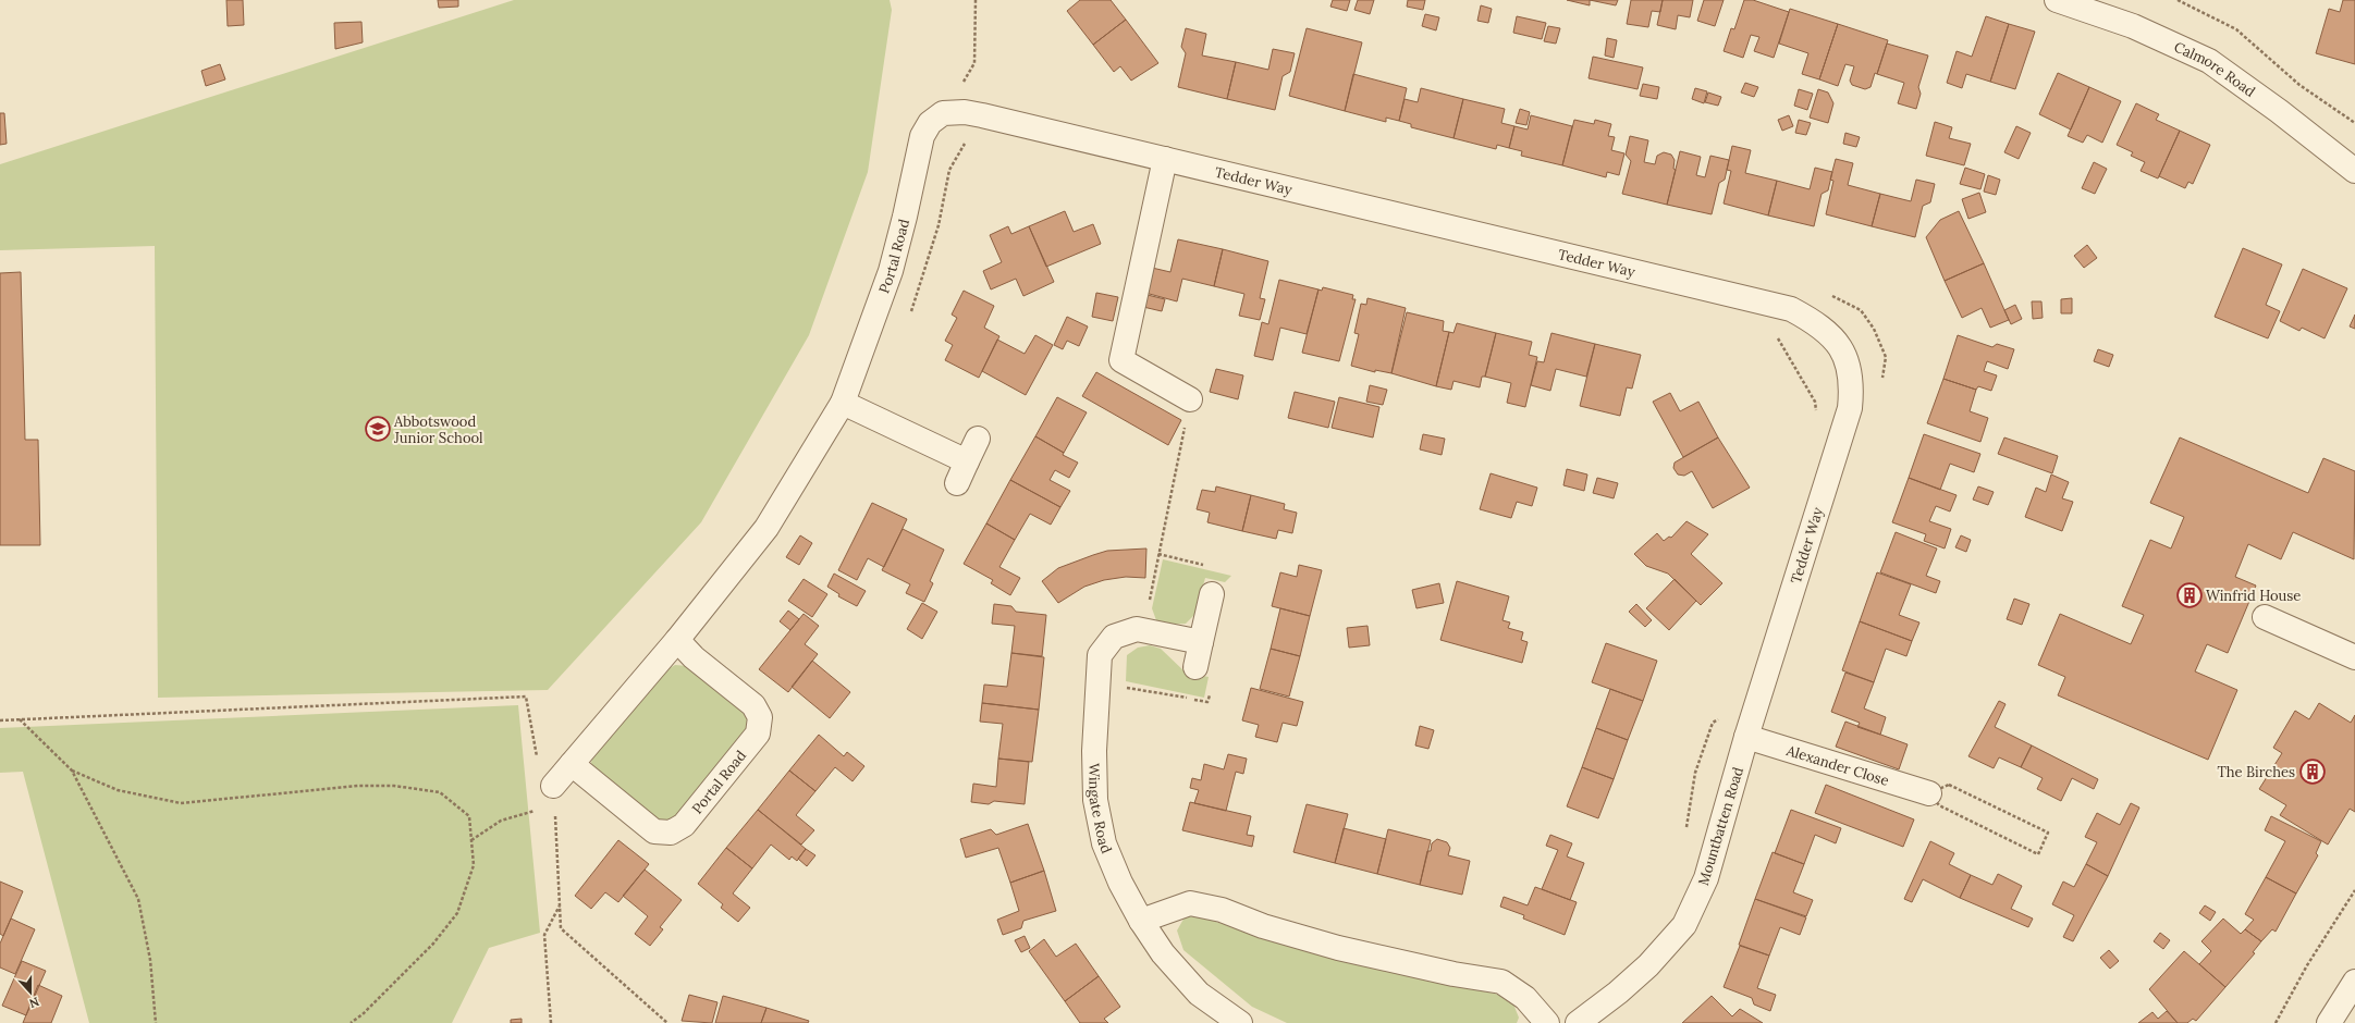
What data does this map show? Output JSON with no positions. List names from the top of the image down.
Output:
{
  "streets": {
    "street": [
      "Calmore Road",
      "Tedder Way",
      "Portal Road",
      "Alexander Close",
      "Wingate Road",
      "Mountbatten Road"
    ]
  },
  "crossings": [
    ["Tedder Way", "Portal Road"],
    ["Tedder Way", "Alexander Close"],
    ["Tedder Way", "Mountbatten Road"],
    ["Alexander Close", "Mountbatten Road"]
  ],
  "places": {
    "school or university": ["Abbotswood Junior School"],
    "building": ["Winfrid House", "The Birches"]
  },
  "north": "bottom"
}
